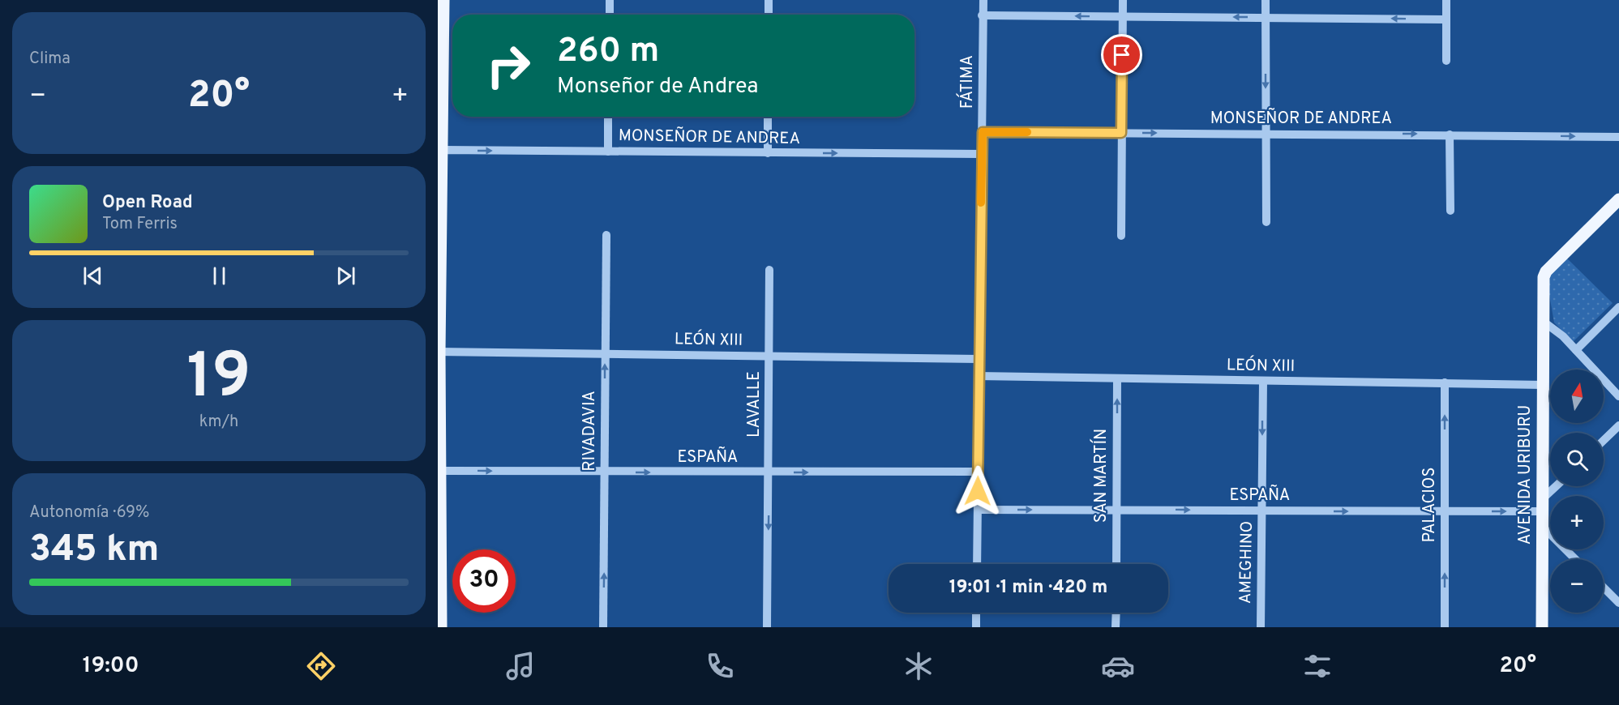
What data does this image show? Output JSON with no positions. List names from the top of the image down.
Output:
{
  "streets": {
    "main road": ["AVENIDA URIBURU"],
    "street": [
      "FÁTIMA",
      "MONSEÑOR DE ANDREA",
      "LEÓN XIII",
      "LAVALLE",
      "RIVADAVIA",
      "ESPAÑA",
      "SAN MARTÍN",
      "PALACIOS",
      "AMEGHINO"
    ]
  },
  "crossings": [
    ["FÁTIMA", "MONSEÑOR DE ANDREA"],
    ["FÁTIMA", "LEÓN XIII"],
    ["FÁTIMA", "ESPAÑA"],
    ["LEÓN XIII", "LAVALLE"],
    ["LEÓN XIII", "RIVADAVIA"],
    ["LEÓN XIII", "AVENIDA URIBURU"],
    ["LEÓN XIII", "SAN MARTÍN"],
    ["LEÓN XIII", "PALACIOS"],
    ["LEÓN XIII", "AMEGHINO"],
    ["LAVALLE", "ESPAÑA"],
    ["RIVADAVIA", "ESPAÑA"],
    ["ESPAÑA", "AVENIDA URIBURU"],
    ["ESPAÑA", "SAN MARTÍN"],
    ["ESPAÑA", "PALACIOS"],
    ["ESPAÑA", "AMEGHINO"]
  ],
  "one_way": [
    "MONSEÑOR DE ANDREA",
    "LAVALLE",
    "RIVADAVIA",
    "ESPAÑA",
    "SAN MARTÍN",
    "PALACIOS",
    "AMEGHINO"
  ],
  "north": "top",
  "page": {
    "tile": [
      "Clima",
      ["19", "km/h"],
      ["Autonomía · 69%", "345 km"]
    ],
    "turn": ["260 m", "Monseñor de Andrea"],
    "heat": ["−", "20°", "+"],
    "song": ["Open Road", "Tom Ferris"],
    "map_buttons": ["+", "−"],
    "limit": "30",
    "trip": "19:01 · 1 min · 420 m",
    "tabs": ["19:00", "20°"]
  }
}
